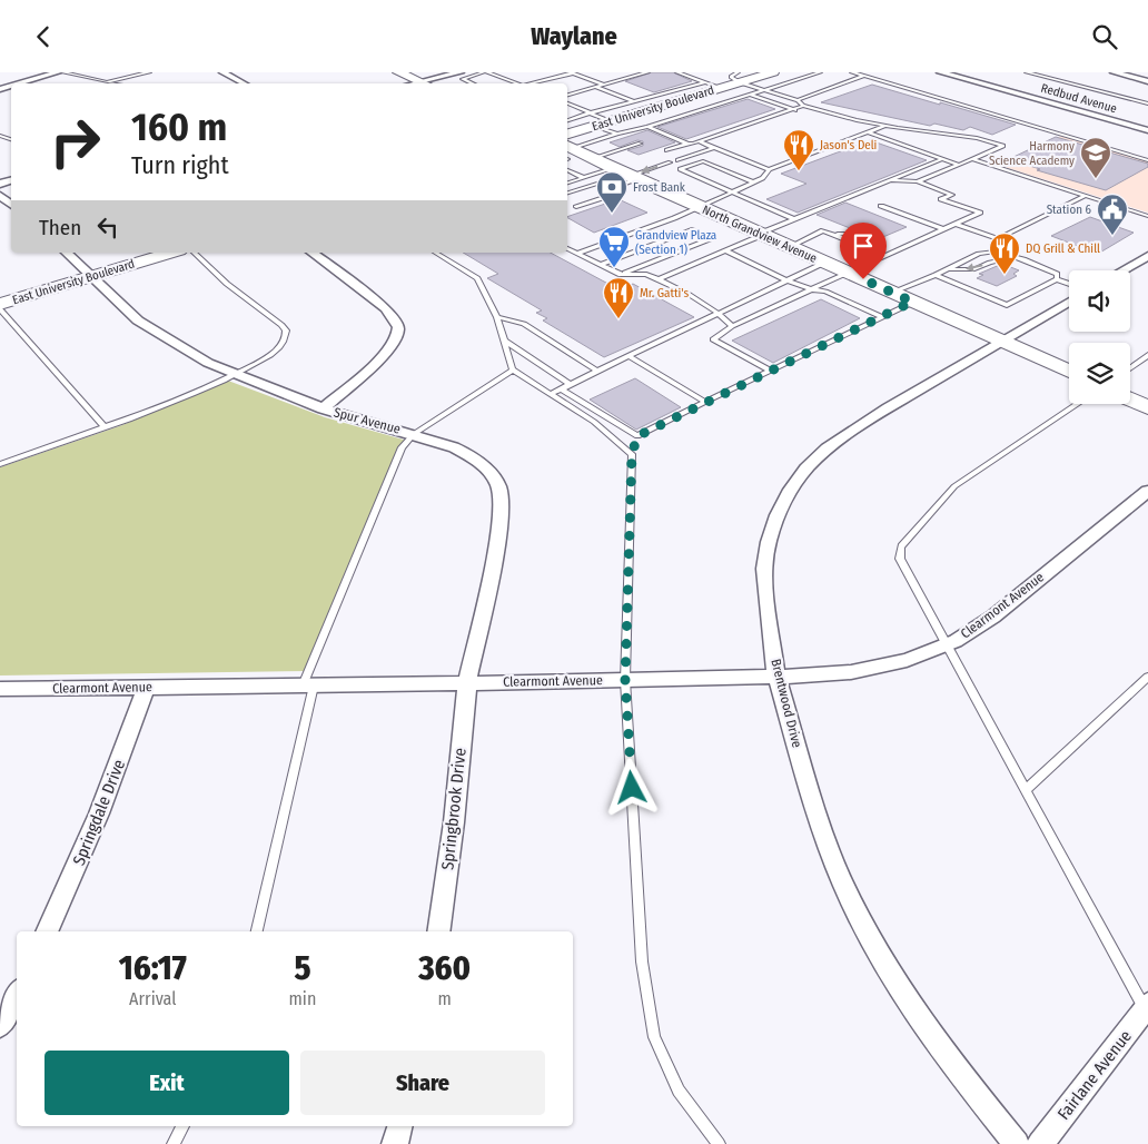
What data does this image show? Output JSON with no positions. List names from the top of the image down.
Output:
{
  "streets": {
    "main road": ["East University Boulevard", "North Grandview Avenue"],
    "street": [
      "Redbud Avenue",
      "Spur Avenue",
      "Clearmont Avenue",
      "Brentwood Drive",
      "Springbrook Drive",
      "Springdale Drive",
      "Fairlane Avenue"
    ]
  },
  "crossings": [
    ["East University Boulevard", "Spur Avenue"],
    ["North Grandview Avenue", "Brentwood Drive"],
    ["Spur Avenue", "Clearmont Avenue"],
    ["Spur Avenue", "Springbrook Drive"],
    ["Clearmont Avenue", "Brentwood Drive"],
    ["Clearmont Avenue", "Springbrook Drive"],
    ["Clearmont Avenue", "Springdale Drive"]
  ],
  "places": {
    "restaurant": ["Jason's Deli", "DQ Grill & Chill", "Mr. Gatti's"],
    "school or university": ["Harmony Science Academy"],
    "bank": ["Frost Bank"],
    "public building": ["Station 6"],
    "supermarket": ["Grandview Plaza (Section 1)"]
  },
  "page": {
    "header": "Waylane",
    "turn": ["160 m", "Turn right"],
    "then": "Then",
    "eta": [
      "16:17",
      "Arrival",
      "5",
      "min",
      "360",
      "m"
    ],
    "buttons": ["Exit", "Share"]
  }
}
